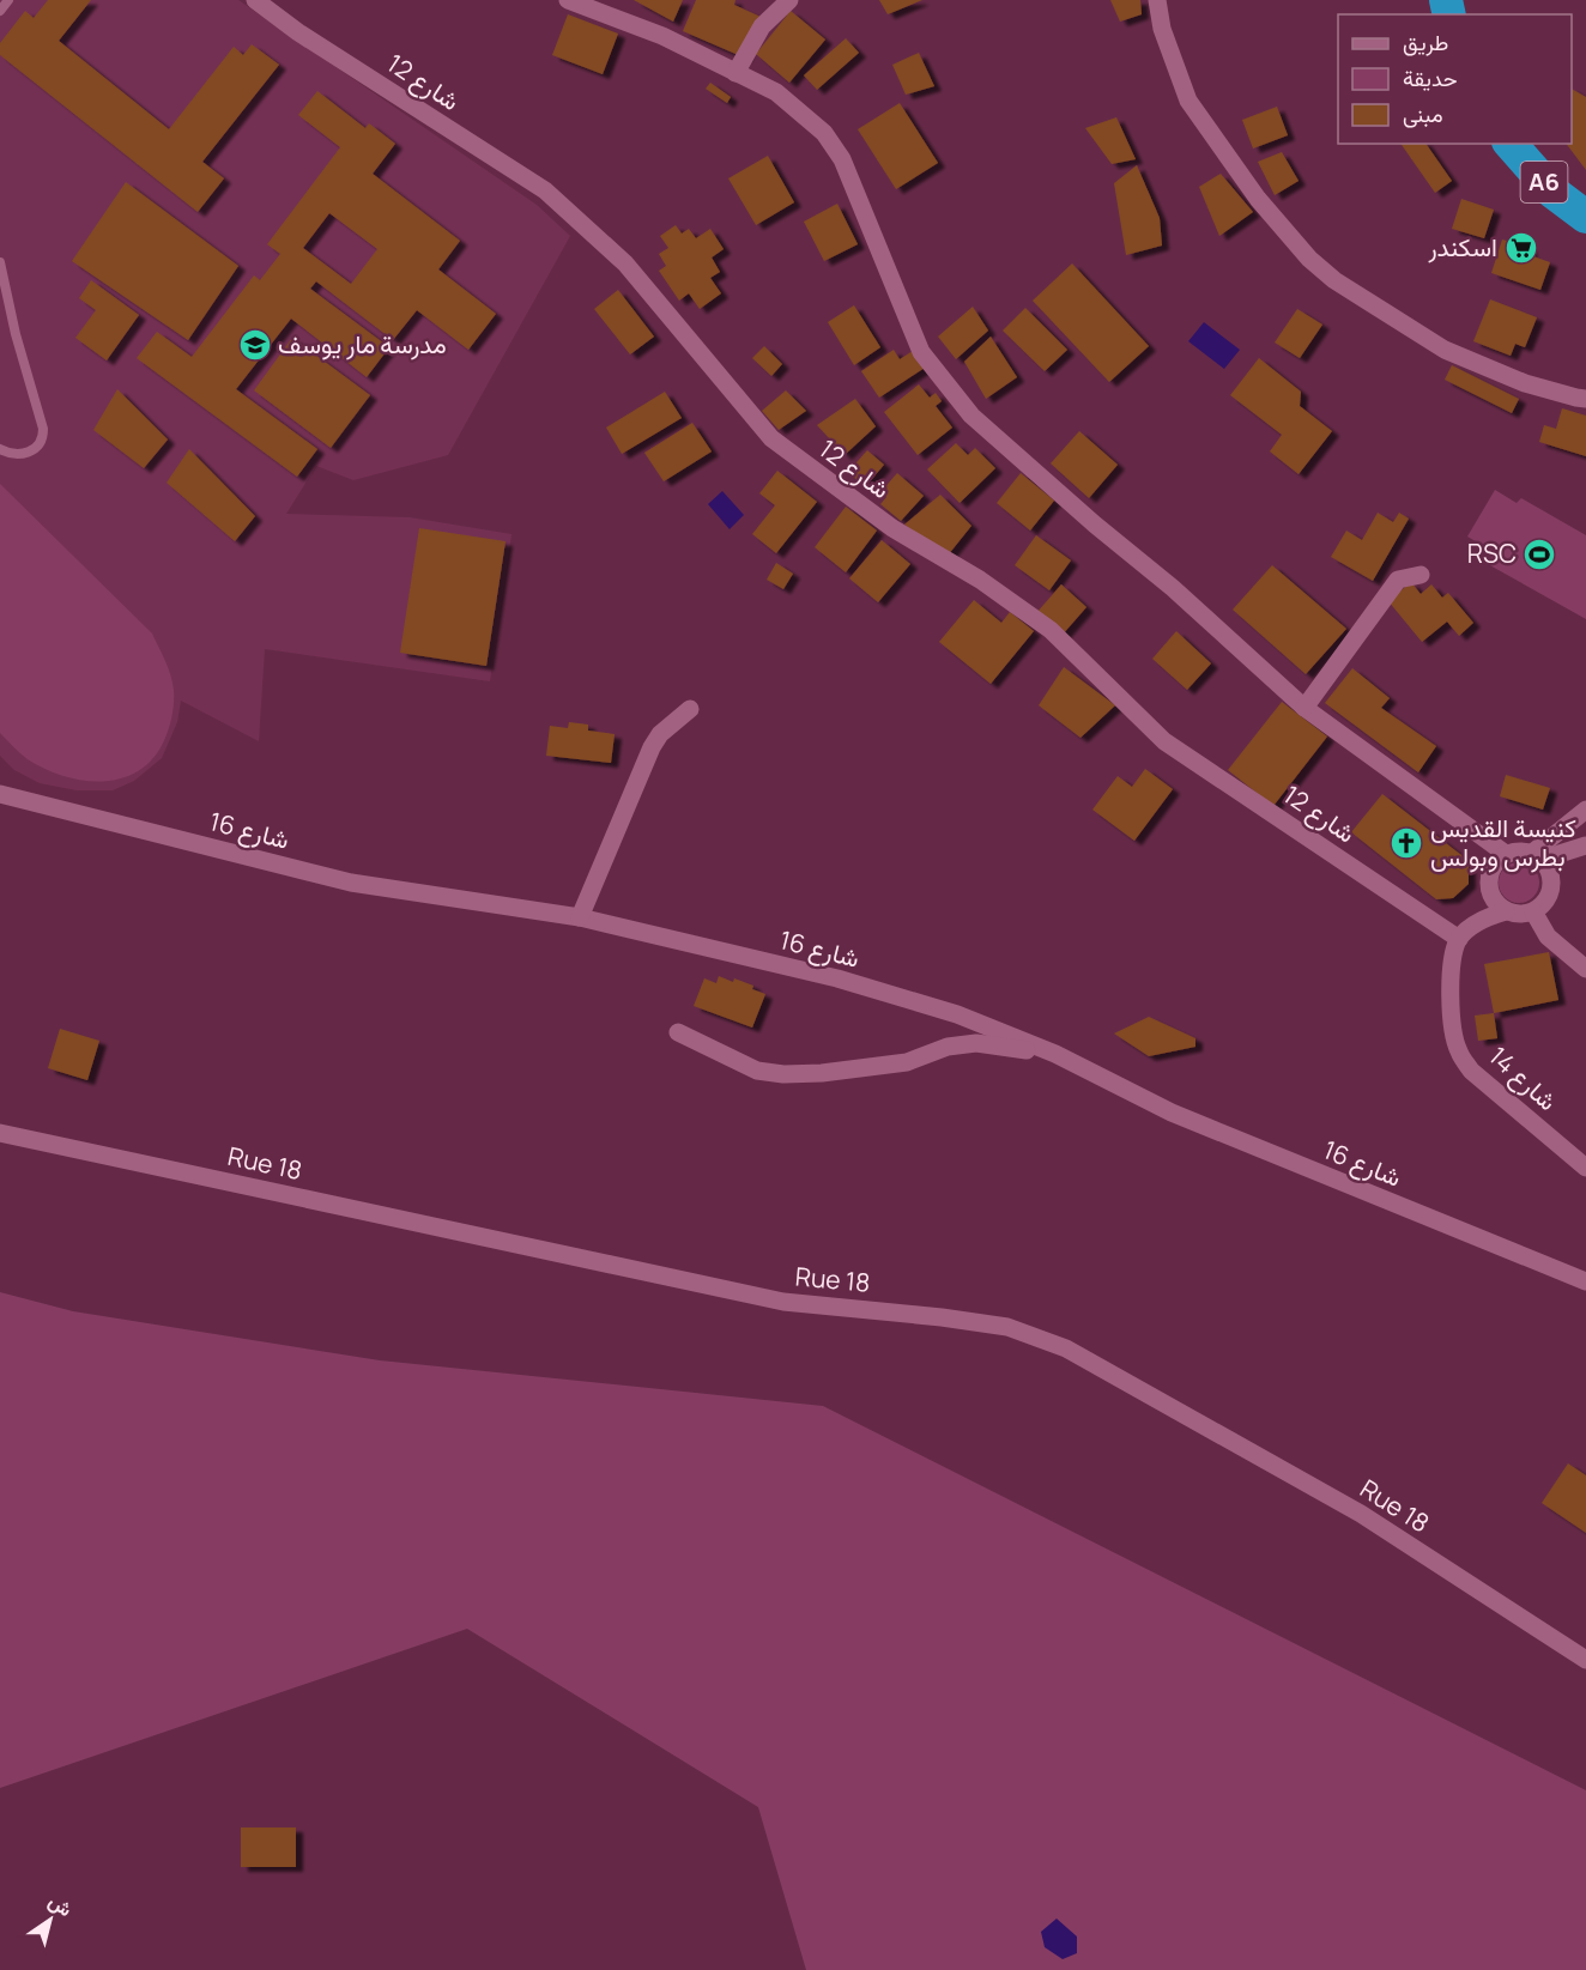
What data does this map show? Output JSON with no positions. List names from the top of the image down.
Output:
{
  "streets": {
    "highway": ["A6"],
    "street": [
      "شارع 12",
      "شارع 16",
      "شارع 14",
      "Rue 18"
    ]
  },
  "crossings": [
    ["شارع 12", "شارع 14"]
  ],
  "places": {
    "supermarket": ["اسكندر"],
    "school or university": ["مدرسة مار يوسف"],
    "sports": ["RSC"],
    "church": ["كنيسة القديس بطرس وبولس"]
  },
  "legend": ["طريق", "حديقة", "مبنى"],
  "north": "top right"
}
